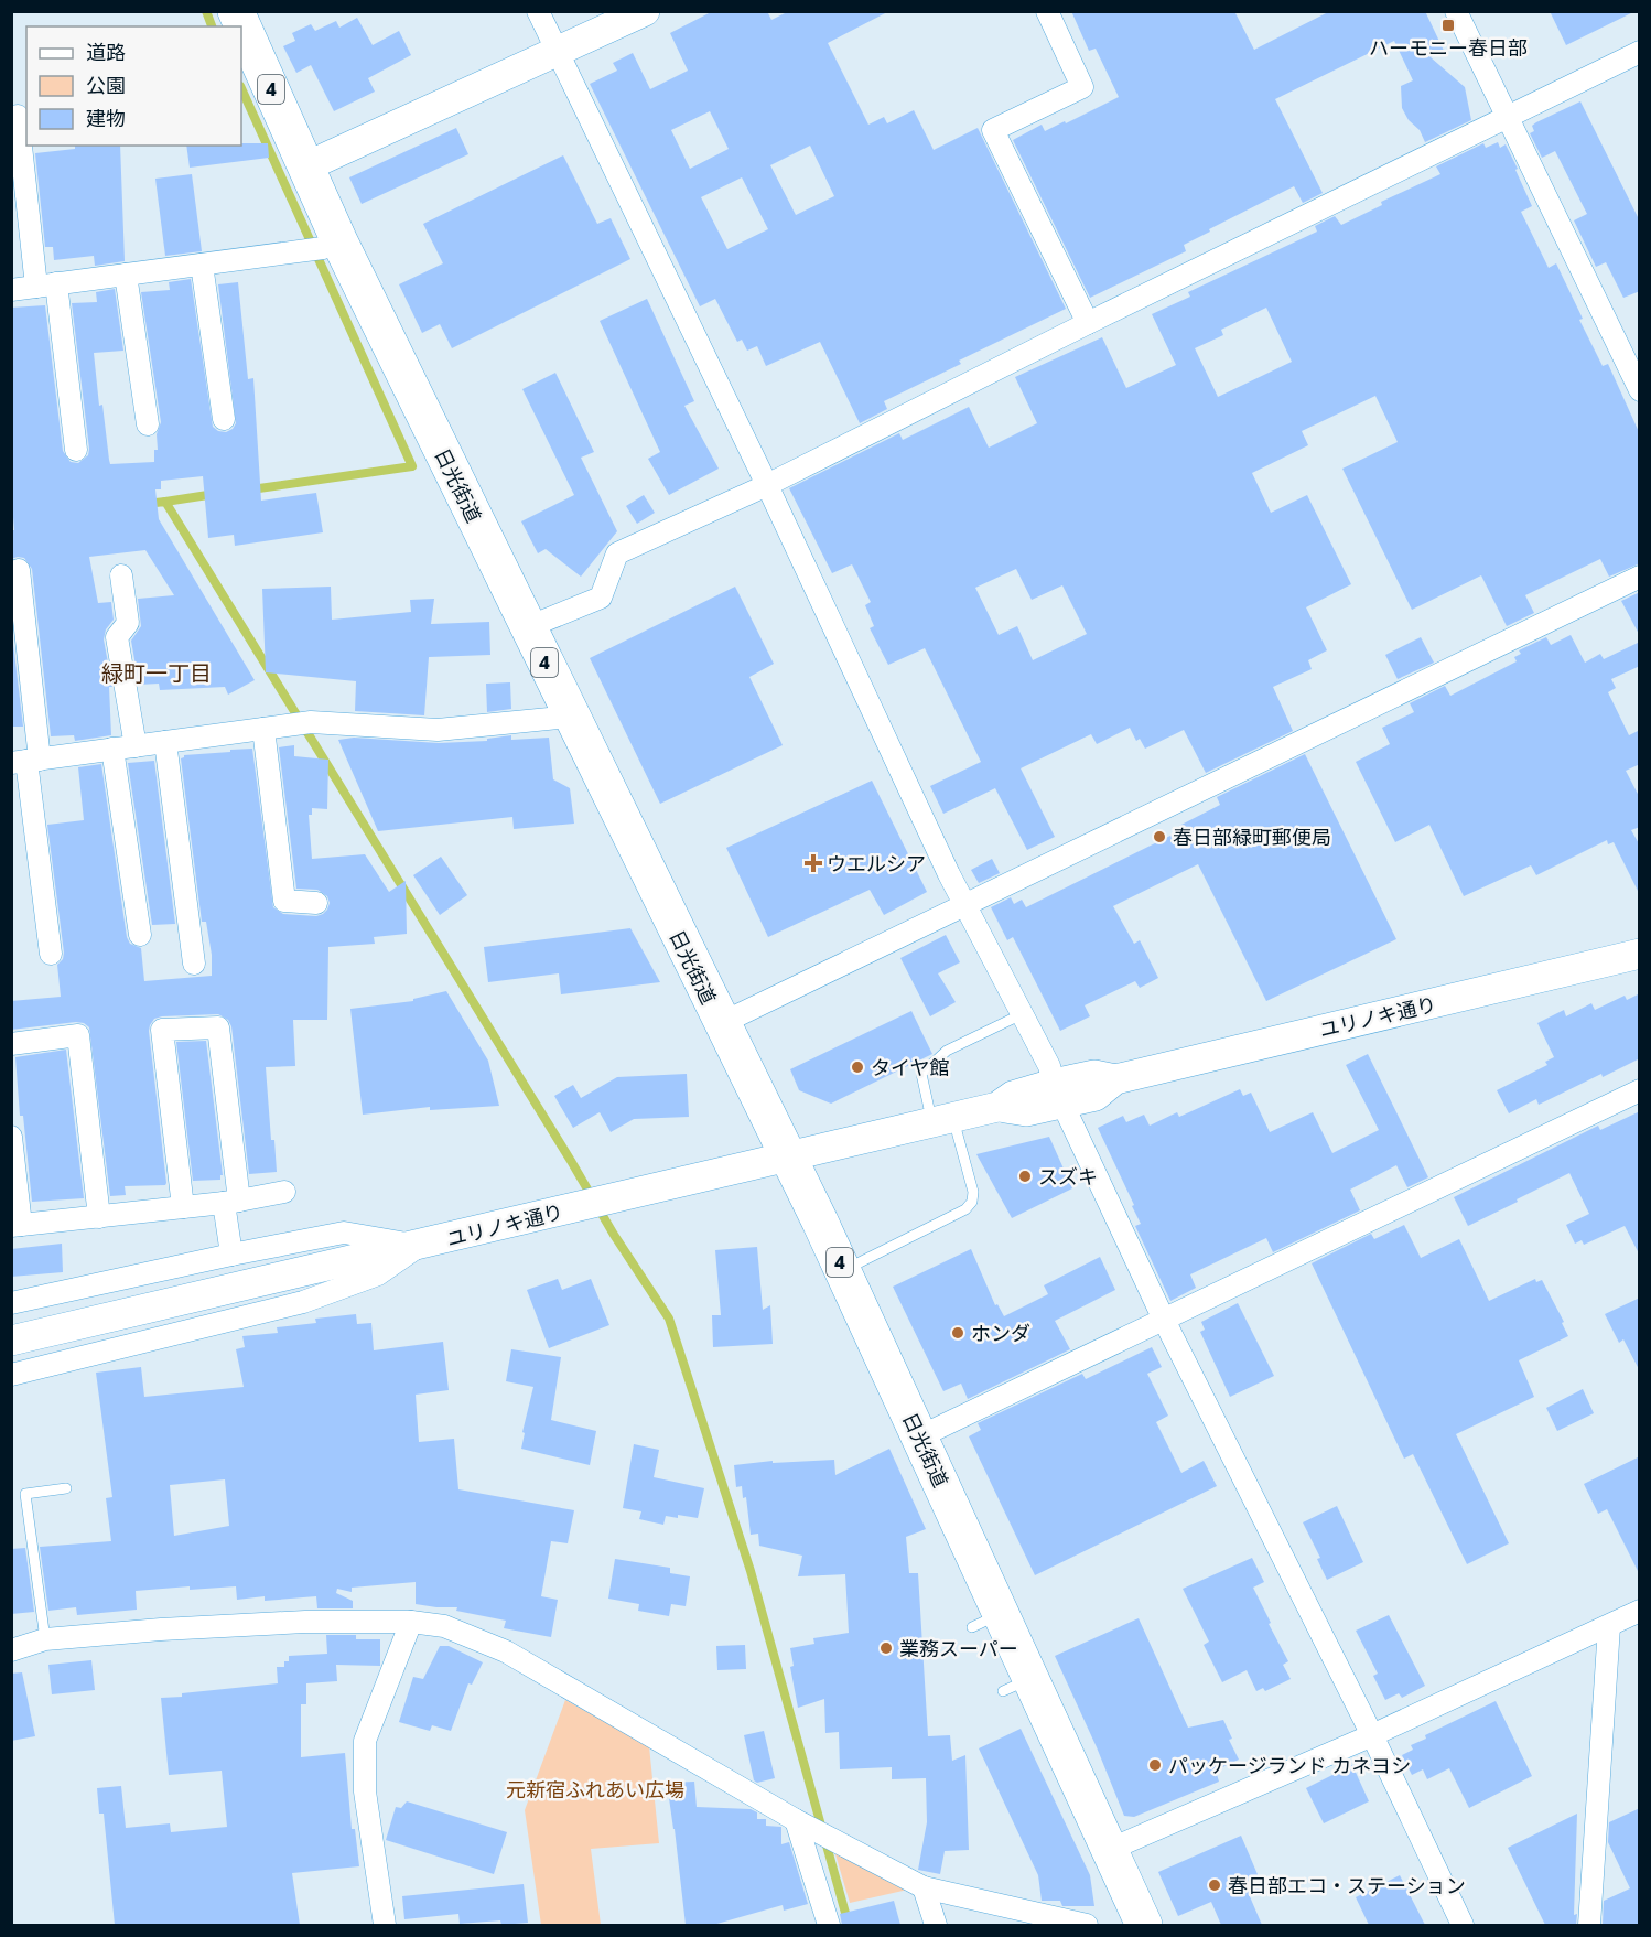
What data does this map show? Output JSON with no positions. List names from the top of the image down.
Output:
{
  "streets": {
    "highway": ["4", "日光街道"],
    "street": ["ユリノキ通り"]
  },
  "crossings": [
    ["日光街道", "ユリノキ通り"]
  ],
  "districts": ["緑町一丁目"],
  "parks": ["元新宿ふれあい広場"],
  "places": {
    "transit": ["ハーモニー春日部"],
    "other": [
      "春日部緑町郵便局",
      "タイヤ館",
      "スズキ",
      "ホンダ",
      "業務スーパー",
      "パッケージランド カネヨシ",
      "春日部エコ・ステーション"
    ],
    "health": ["ウエルシア"]
  },
  "legend": ["道路", "公園", "建物"]
}
